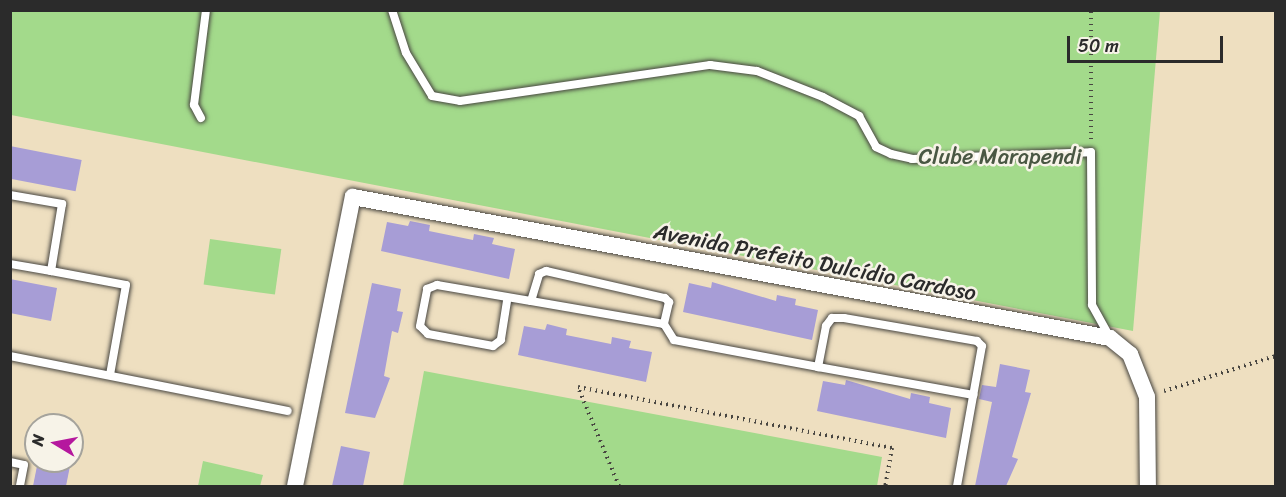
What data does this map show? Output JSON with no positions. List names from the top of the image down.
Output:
{
  "streets": {
    "street": ["Avenida Prefeito Dulcídio Cardoso"]
  },
  "parks": ["Clube Marapendi"],
  "scale_bar": "50 m",
  "north": "left"
}
